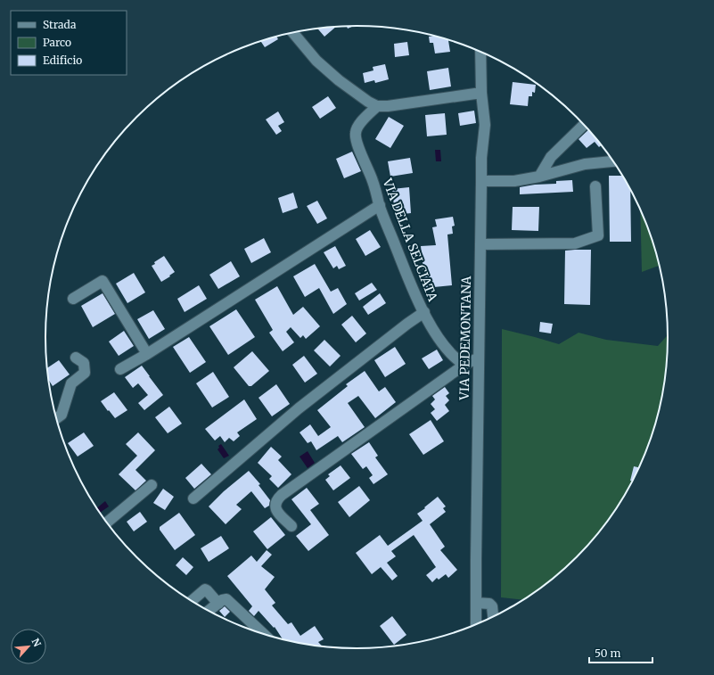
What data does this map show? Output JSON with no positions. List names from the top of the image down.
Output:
{
  "streets": {
    "street": ["VIA DELLA SELCIATA", "VIA PEDEMONTANA"]
  },
  "legend": ["Strada", "Parco", "Edificio"],
  "scale_bar": "50 m",
  "north": "top right"
}
